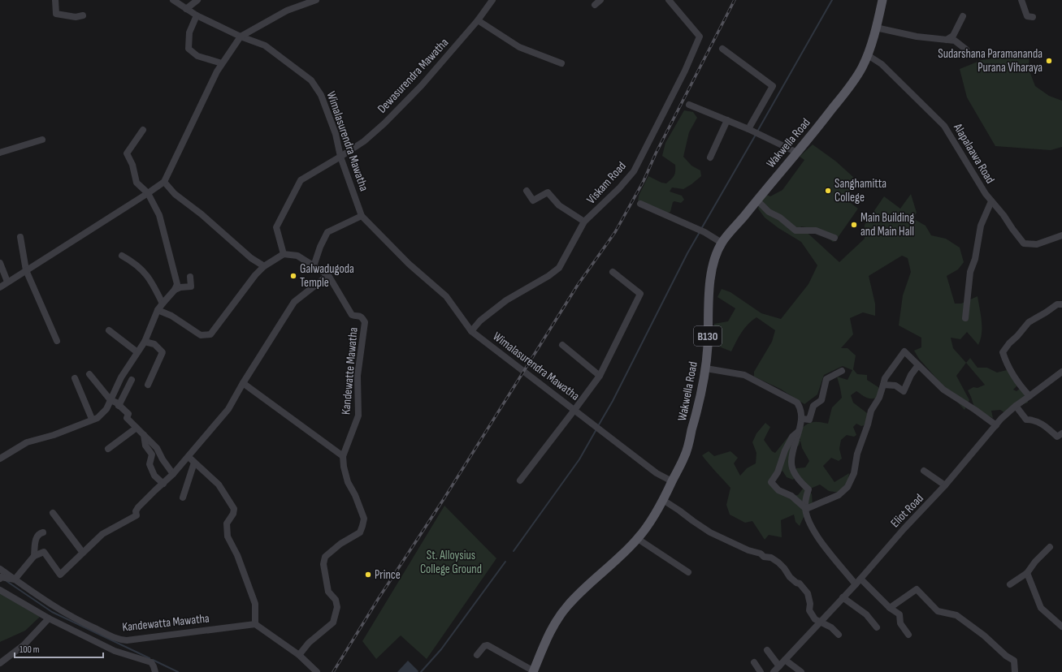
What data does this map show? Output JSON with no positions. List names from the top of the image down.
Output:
{
  "streets": {
    "main road": ["Wakwella Road", "B130"],
    "street": [
      "Dewasurendra Mawatha",
      "Wimalasurendra Mawatha",
      "Alapalaawa Road",
      "Viskam Road",
      "Kandewatte Mawatha",
      "Eliot Road",
      "Kandewatta Mawatha"
    ]
  },
  "crossings": [
    ["Dewasurendra Mawatha", "Wimalasurendra Mawatha"],
    ["Wimalasurendra Mawatha", "Wakwella Road"],
    ["Wimalasurendra Mawatha", "Viskam Road"],
    ["Wakwella Road", "Alapalaawa Road"]
  ],
  "parks": ["St. Alloysius College Ground"],
  "places": [
    "Sudarshana Paramananda Purana Viharaya",
    "Sanghamitta College",
    "Main Building and Main Hall",
    "Galwadugoda Temple",
    "Prince"
  ],
  "scale_bar": "100 m"
}
